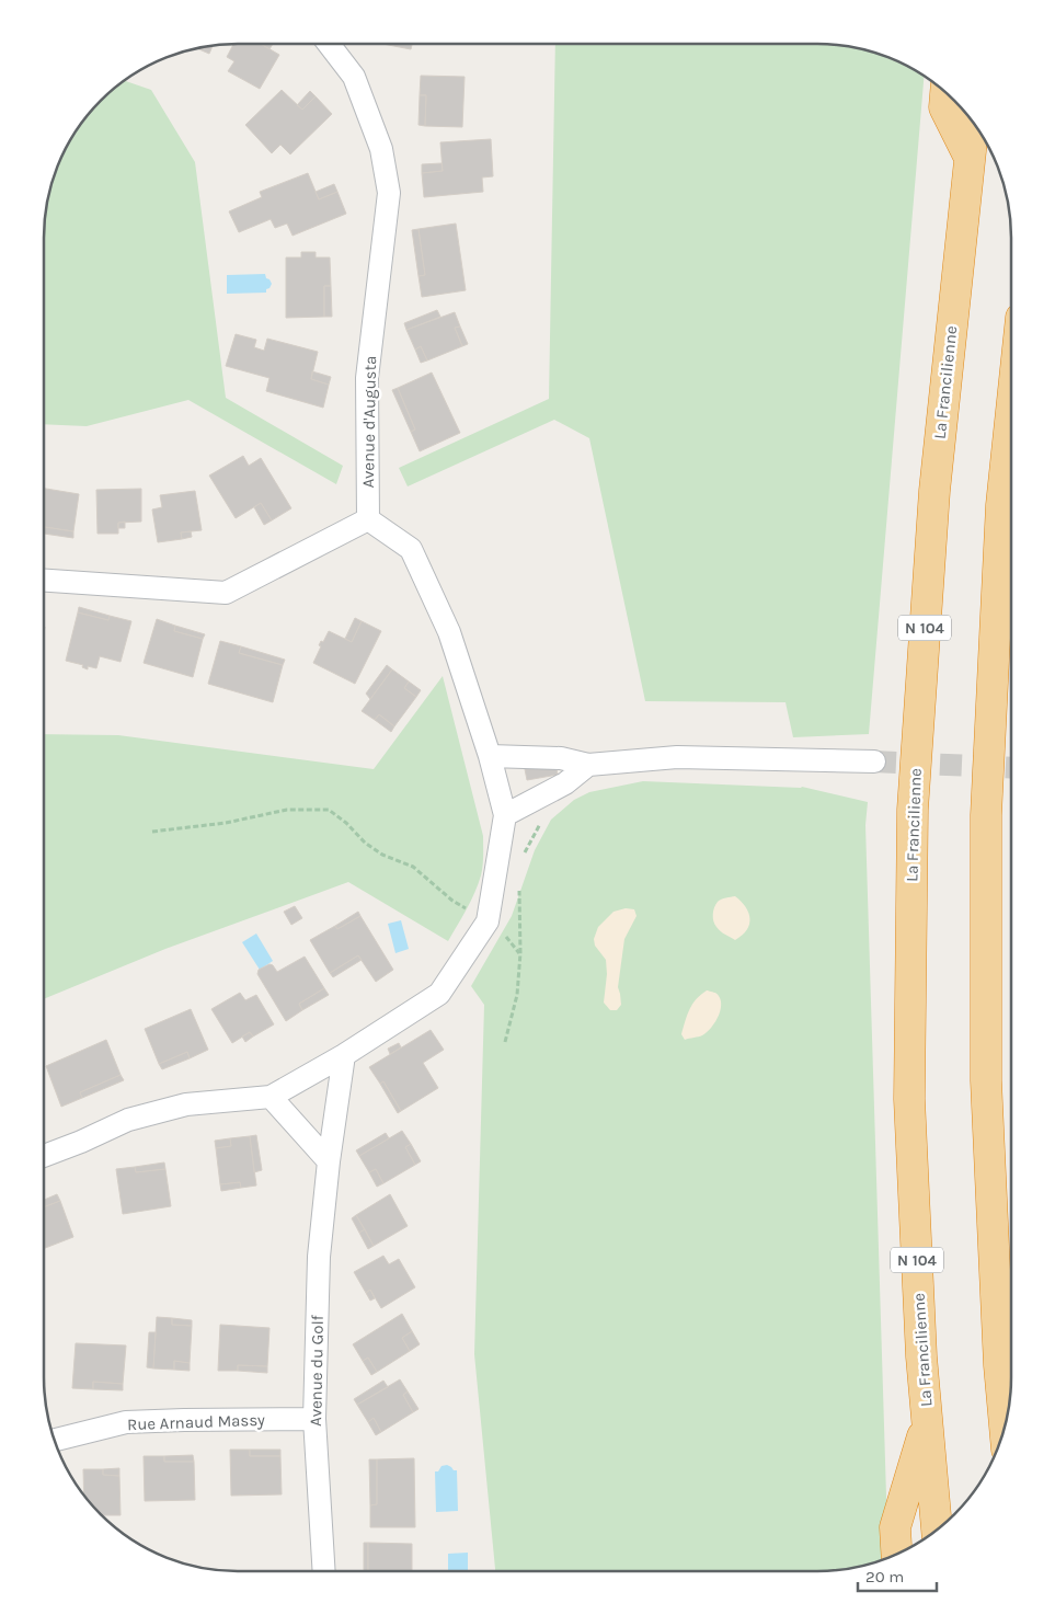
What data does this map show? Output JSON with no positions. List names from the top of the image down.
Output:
{
  "streets": {
    "highway": ["La Francilienne", "N 104"],
    "street": ["Avenue d'Augusta", "Avenue du Golf", "Rue Arnaud Massy"]
  },
  "crossings": [
    ["Avenue du Golf", "Rue Arnaud Massy"]
  ],
  "scale_bar": "20 m"
}
